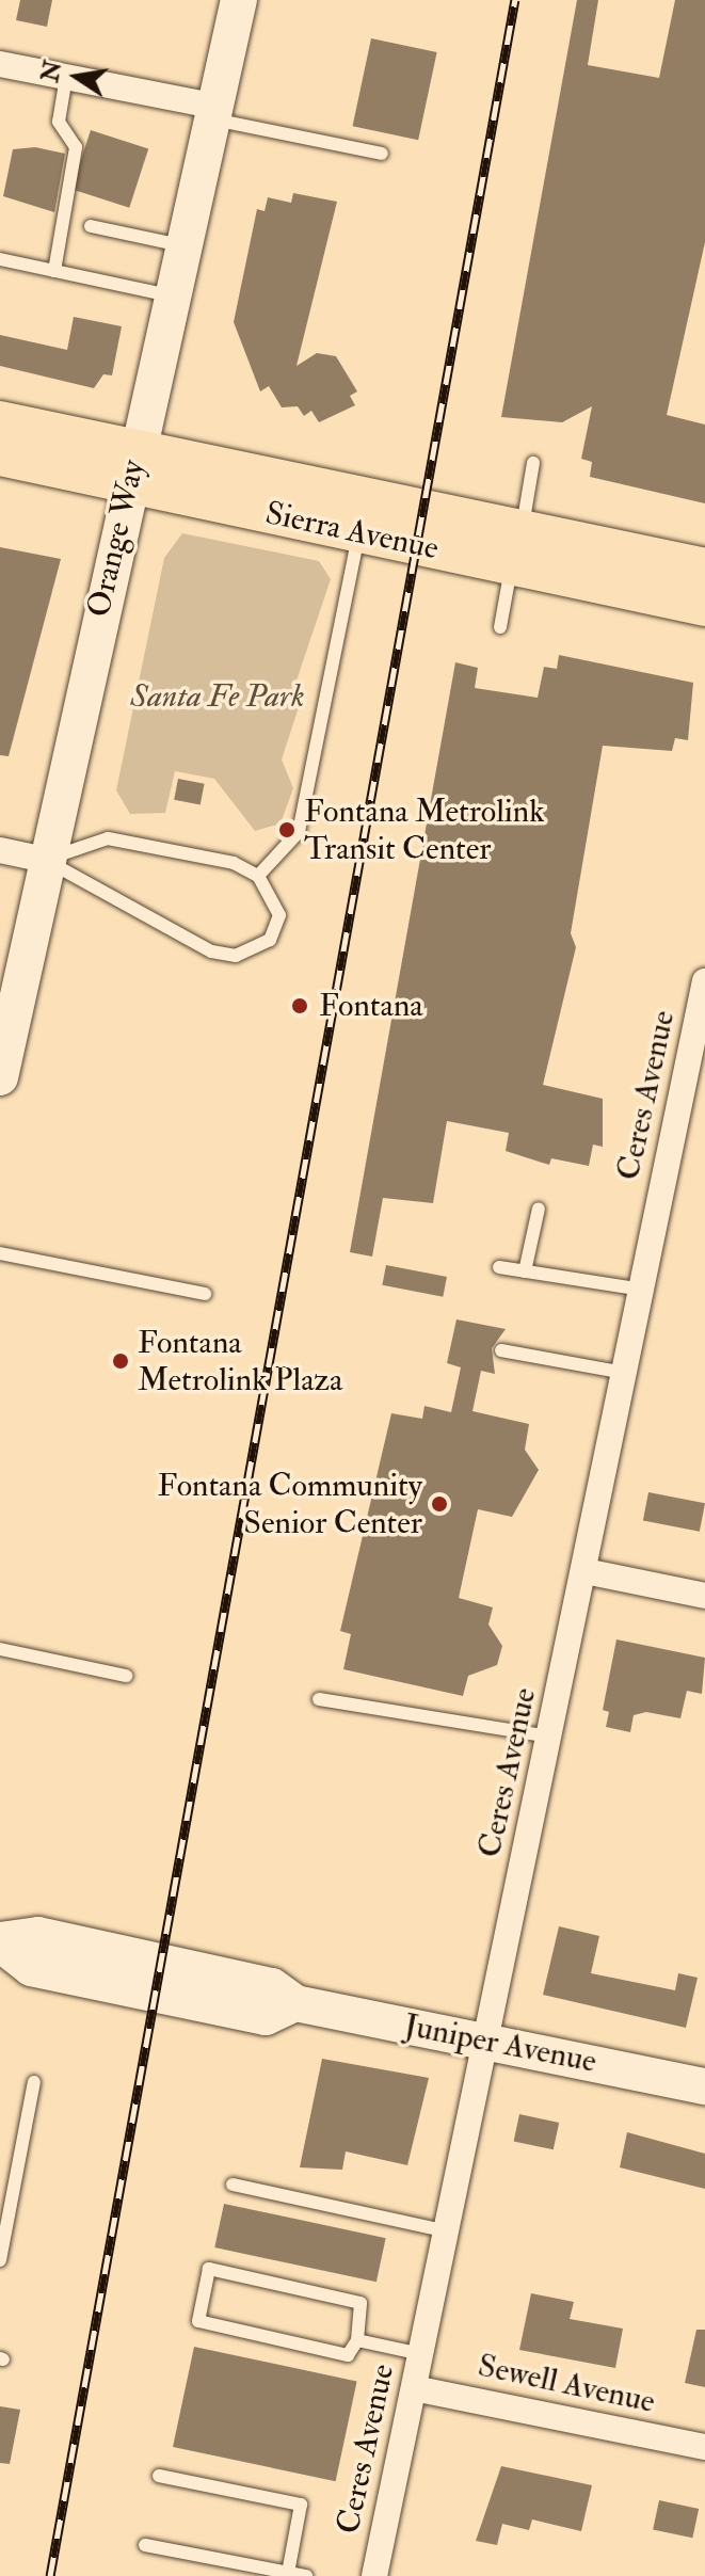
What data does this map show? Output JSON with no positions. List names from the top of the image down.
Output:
{
  "streets": {
    "main road": ["Sierra Avenue"],
    "street": [
      "Orange Way",
      "Ceres Avenue",
      "Juniper Avenue",
      "Sewell Avenue"
    ]
  },
  "crossings": [
    ["Sierra Avenue", "Orange Way"],
    ["Ceres Avenue", "Juniper Avenue"],
    ["Ceres Avenue", "Sewell Avenue"]
  ],
  "parks": ["Santa Fe Park"],
  "places": [
    "Fontana Metrolink Transit Center",
    "Fontana",
    "Fontana Metrolink Plaza",
    "Fontana Community Senior Center"
  ],
  "north": "left"
}
